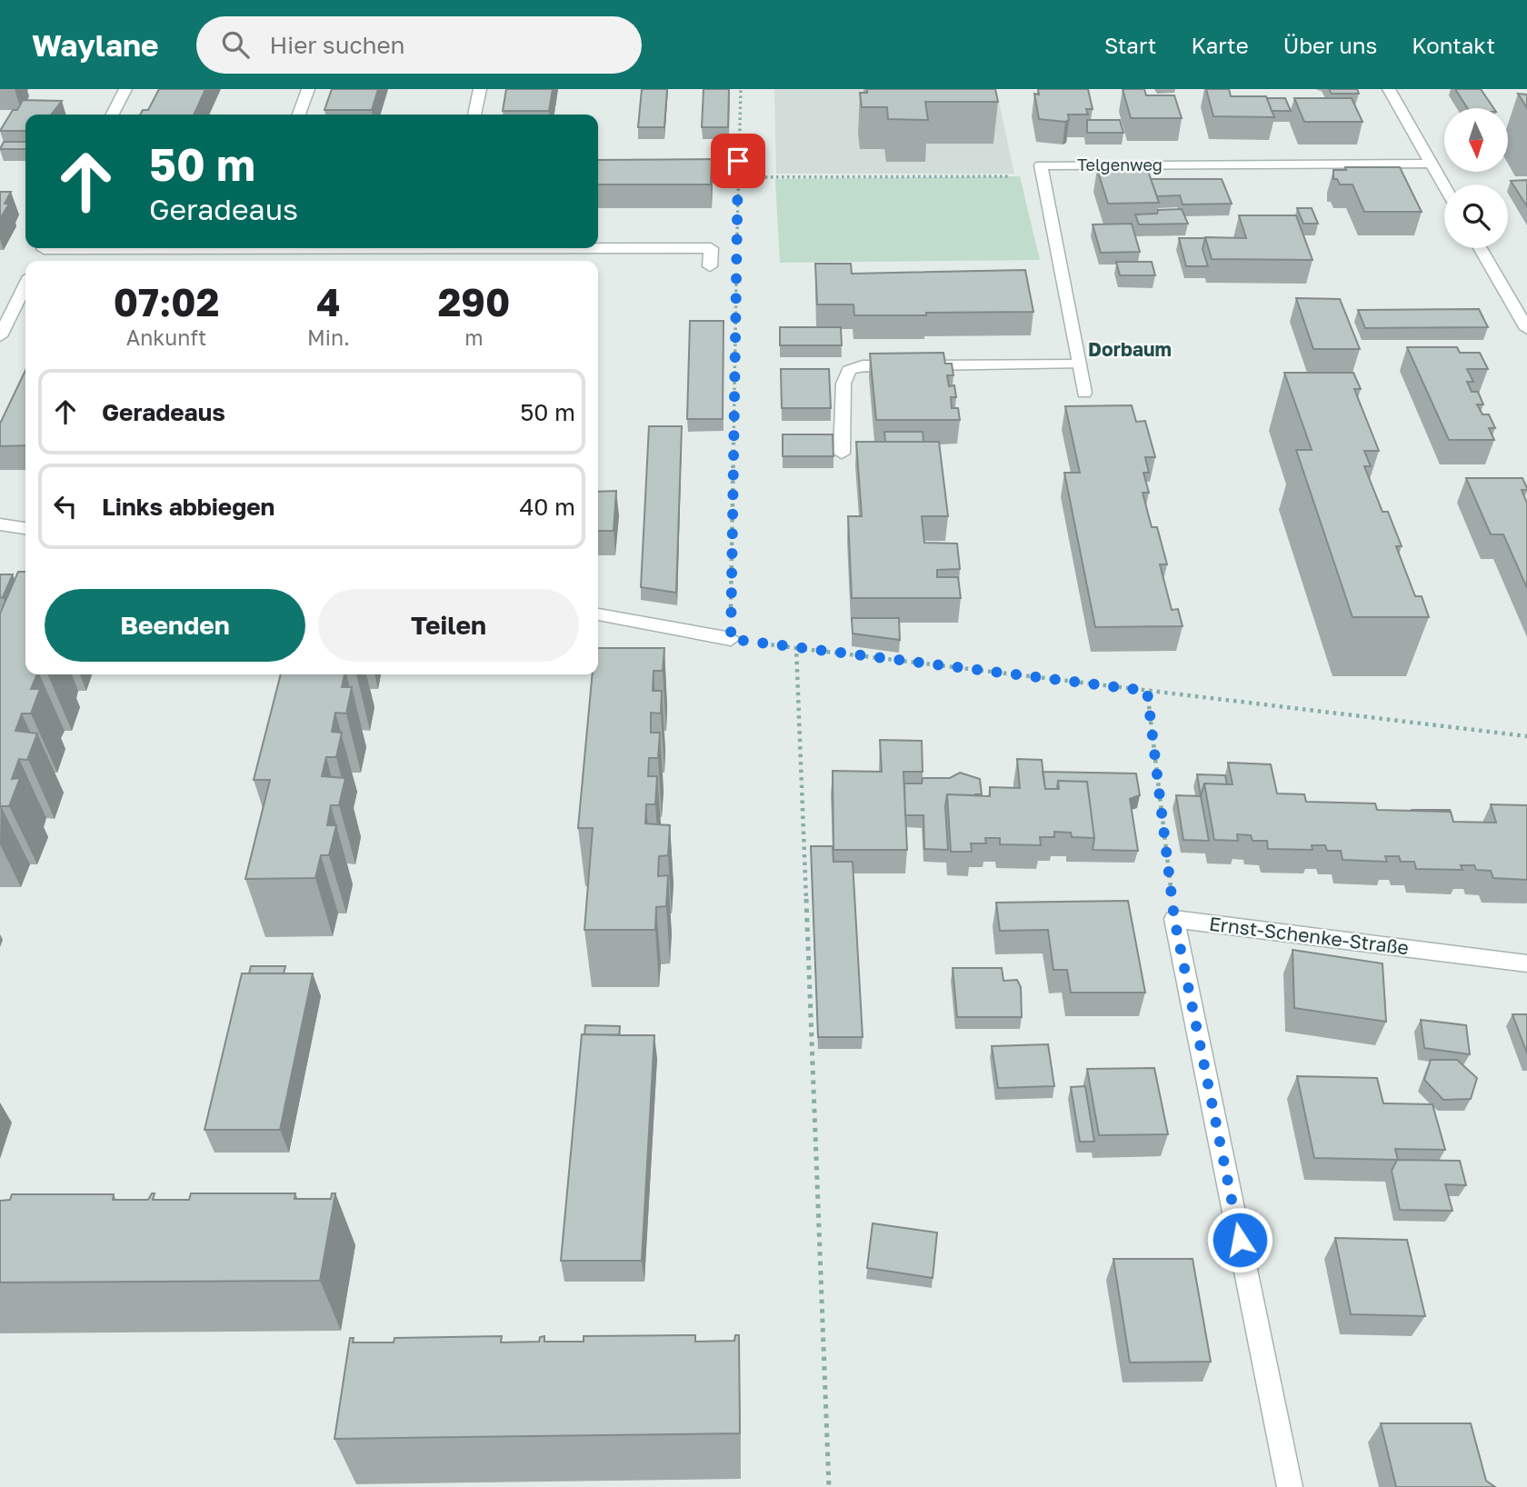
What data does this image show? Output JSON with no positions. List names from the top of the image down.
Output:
{
  "streets": {
    "street": ["Telgenweg", "Ernst-Schenke-Straße"]
  },
  "districts": ["Dorbaum"],
  "north": "bottom",
  "page": {
    "header": "Waylane",
    "search": "Hier suchen",
    "nav": [
      "Start",
      "Karte",
      "Über uns",
      "Kontakt"
    ],
    "turn": ["50 m", "Geradeaus"],
    "eta": [
      "07:02",
      "Ankunft",
      "4",
      "Min.",
      "290",
      "m"
    ],
    "list": [
      {
        "name": "Geradeaus",
        "value": "50 m"
      },
      {
        "name": "Links abbiegen",
        "value": "40 m"
      }
    ],
    "buttons": ["Beenden", "Teilen"]
  }
}
